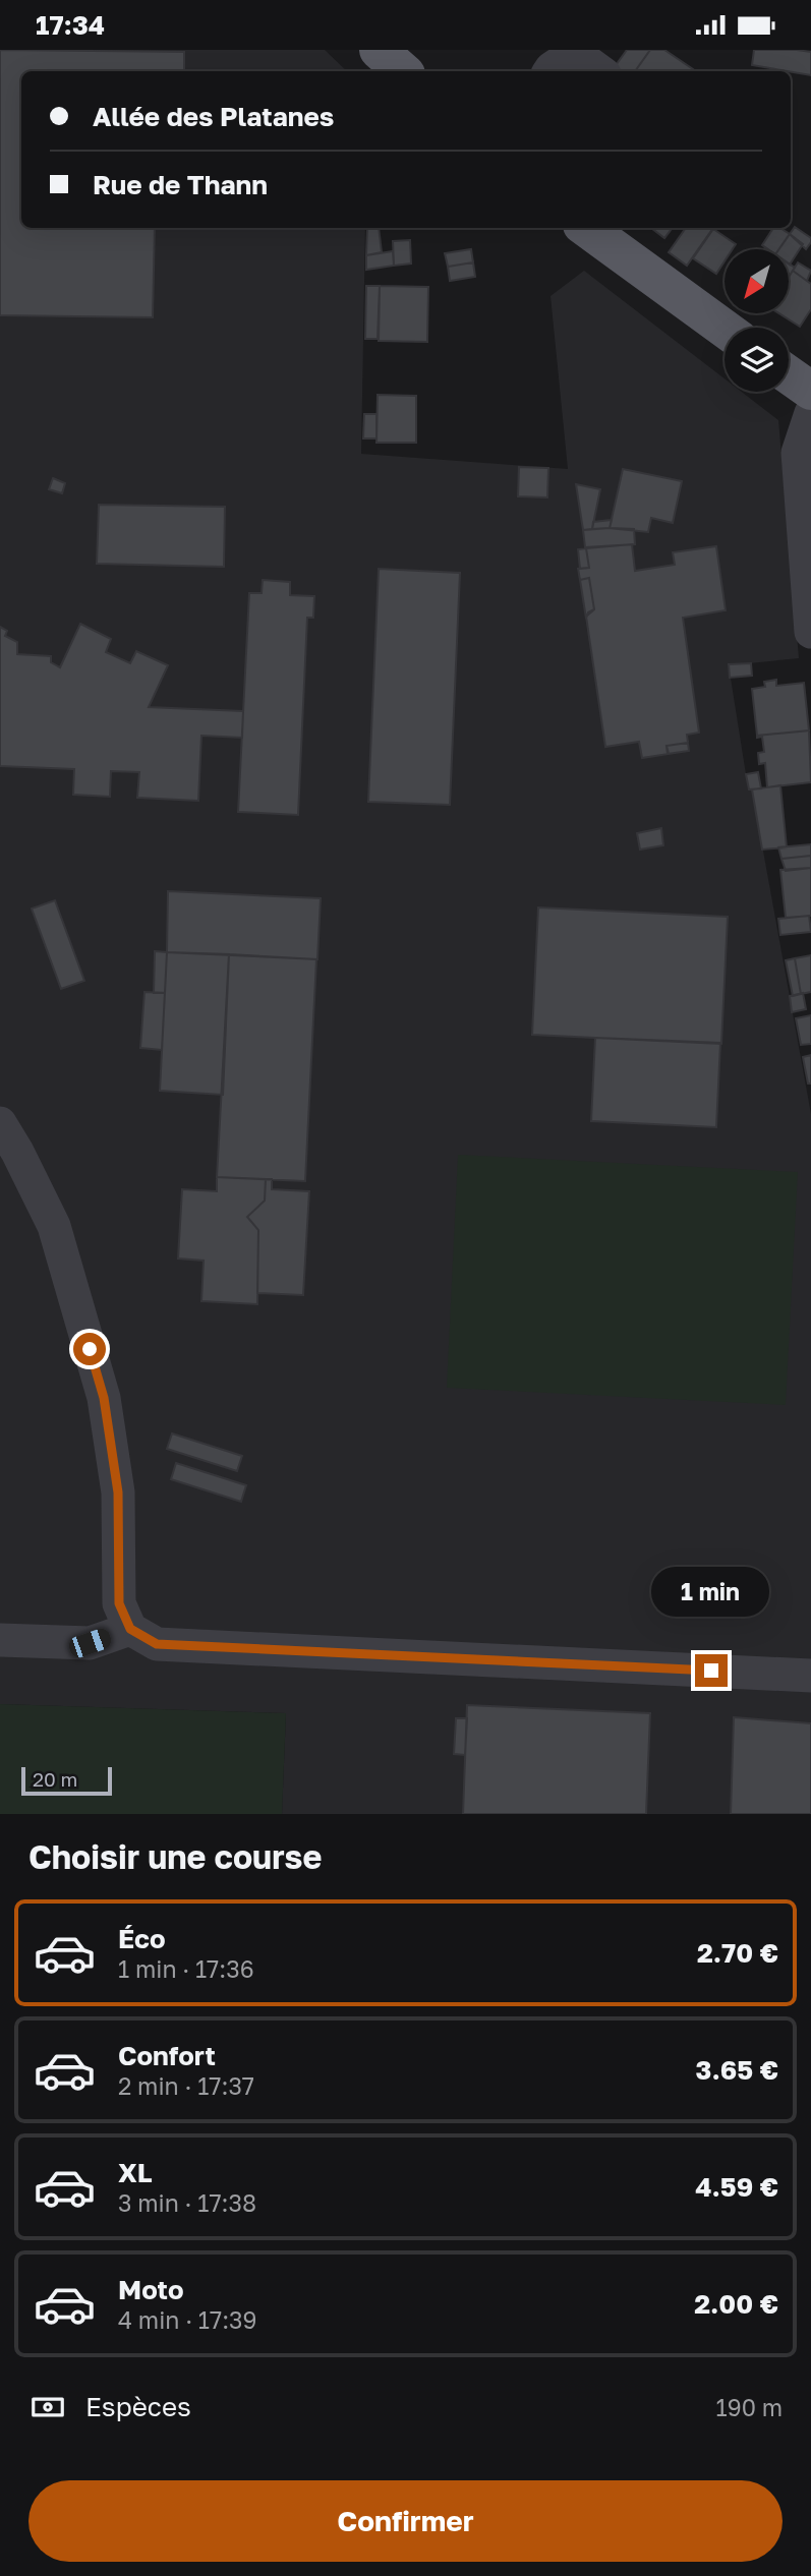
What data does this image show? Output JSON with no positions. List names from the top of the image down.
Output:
{
  "scale_bar": "20 m",
  "north": "bottom left",
  "page": {
    "status": "17:34",
    "banner": ["Allée des Platanes", "Rue de Thann"],
    "bubble": "1 min",
    "scale": "20 m",
    "heading": "Choisir une course",
    "list": [
      {
        "name": "Éco",
        "note": "1 min · 17:36",
        "value": "2.70 €"
      },
      {
        "name": "Confort",
        "note": "2 min · 17:37",
        "value": "3.65 €"
      },
      {
        "name": "XL",
        "note": "3 min · 17:38",
        "value": "4.59 €"
      },
      {
        "name": "Moto",
        "note": "4 min · 17:39",
        "value": "2.00 €"
      }
    ],
    "pay": ["Espèces", "190 m"],
    "buttons": "Confirmer"
  }
}
